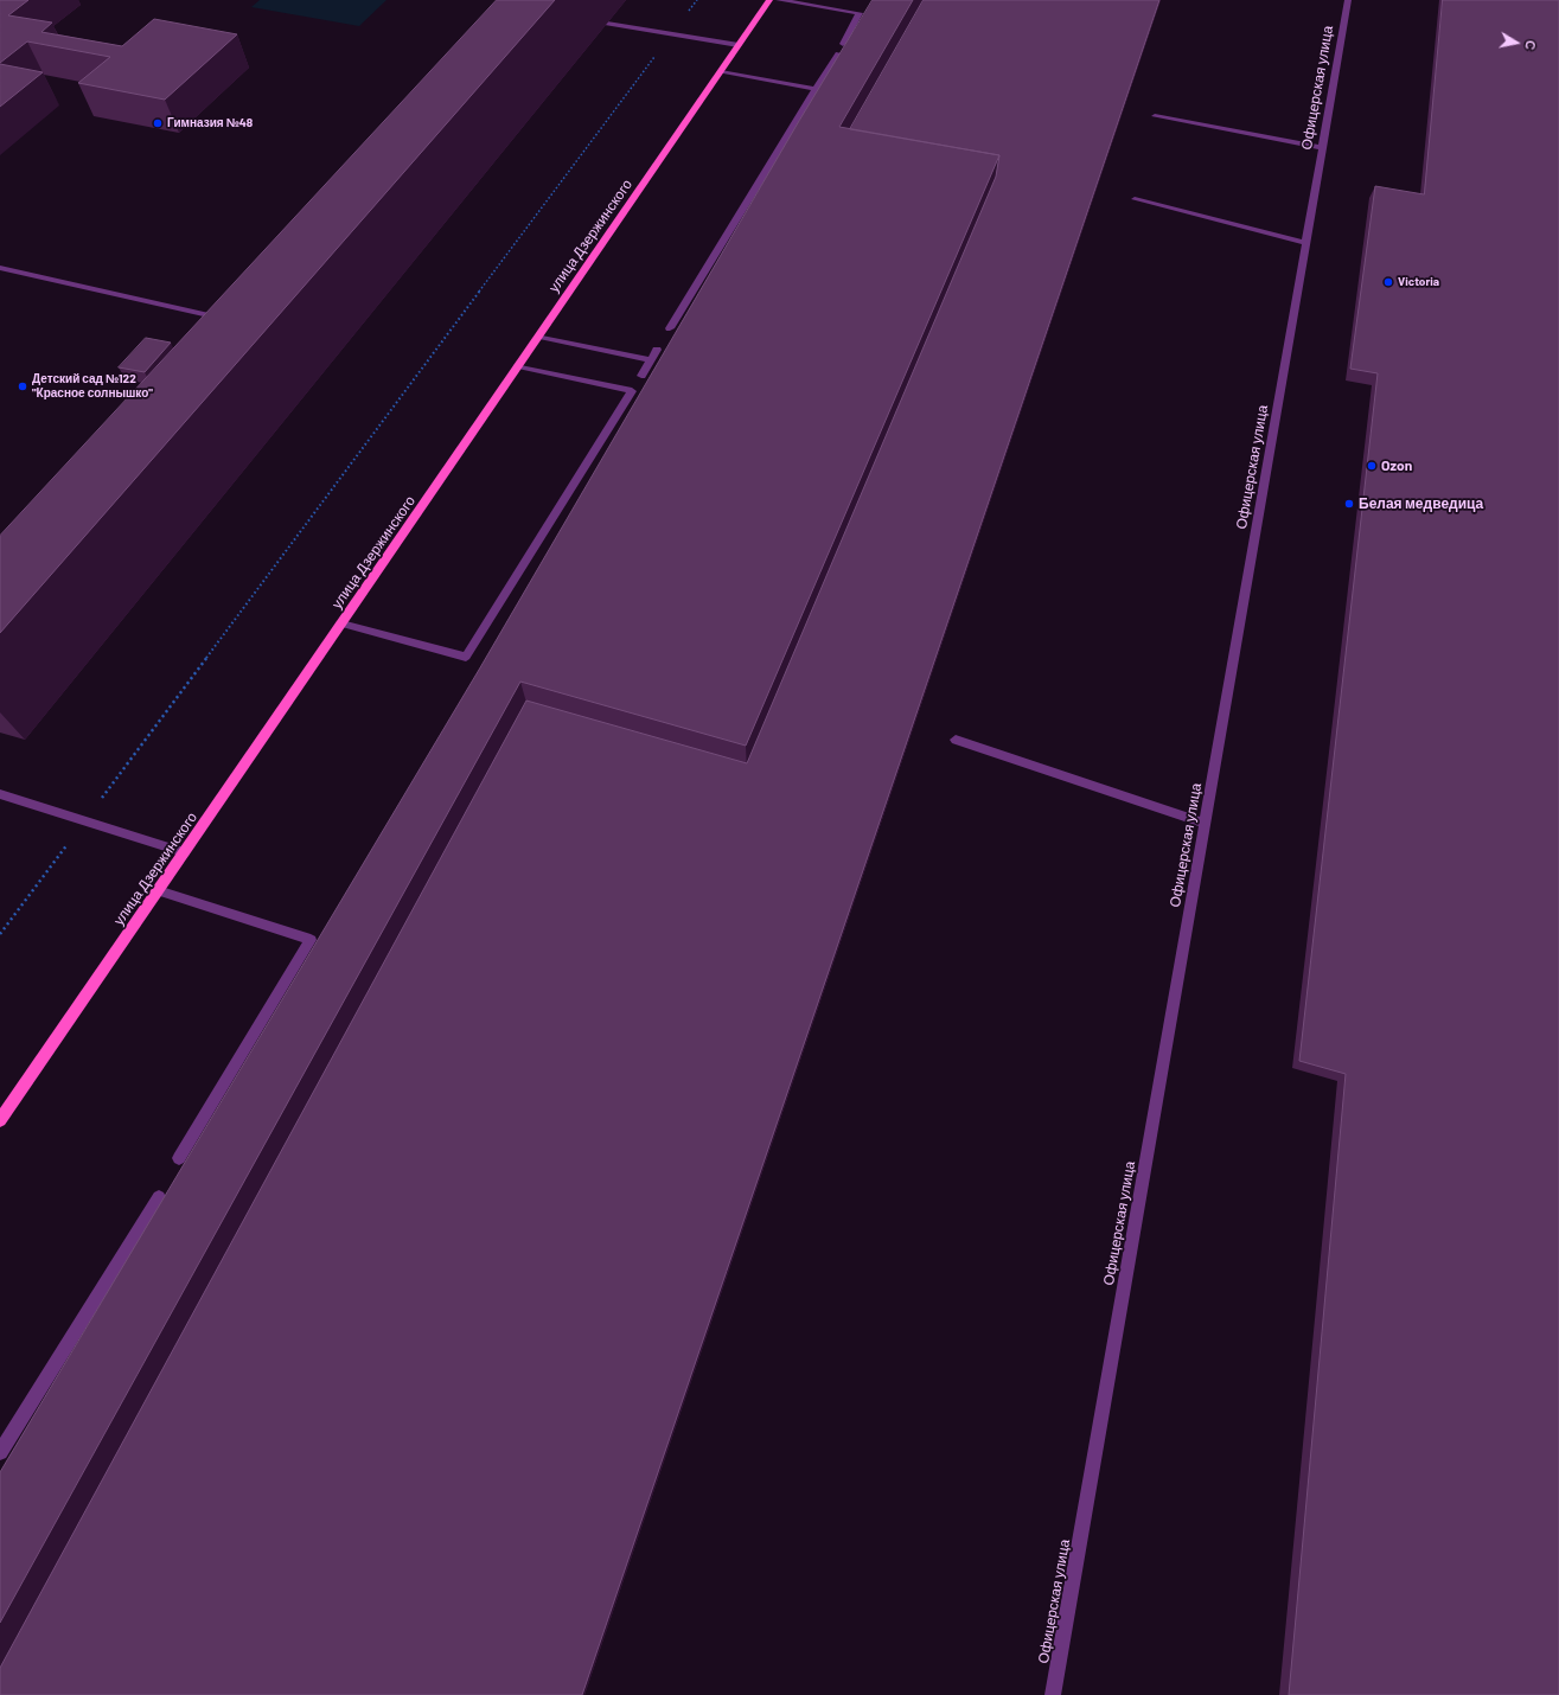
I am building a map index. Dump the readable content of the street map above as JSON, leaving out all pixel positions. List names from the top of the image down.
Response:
{
  "streets": {
    "main road": ["улица Дзержинского"],
    "street": ["Офицерская улица"]
  },
  "places": [
    "Гимназия №48",
    "Victoria",
    "Детский сад №122 \"Красное солнышко\"",
    "Ozon",
    "Белая медведица"
  ],
  "north": "right"
}
